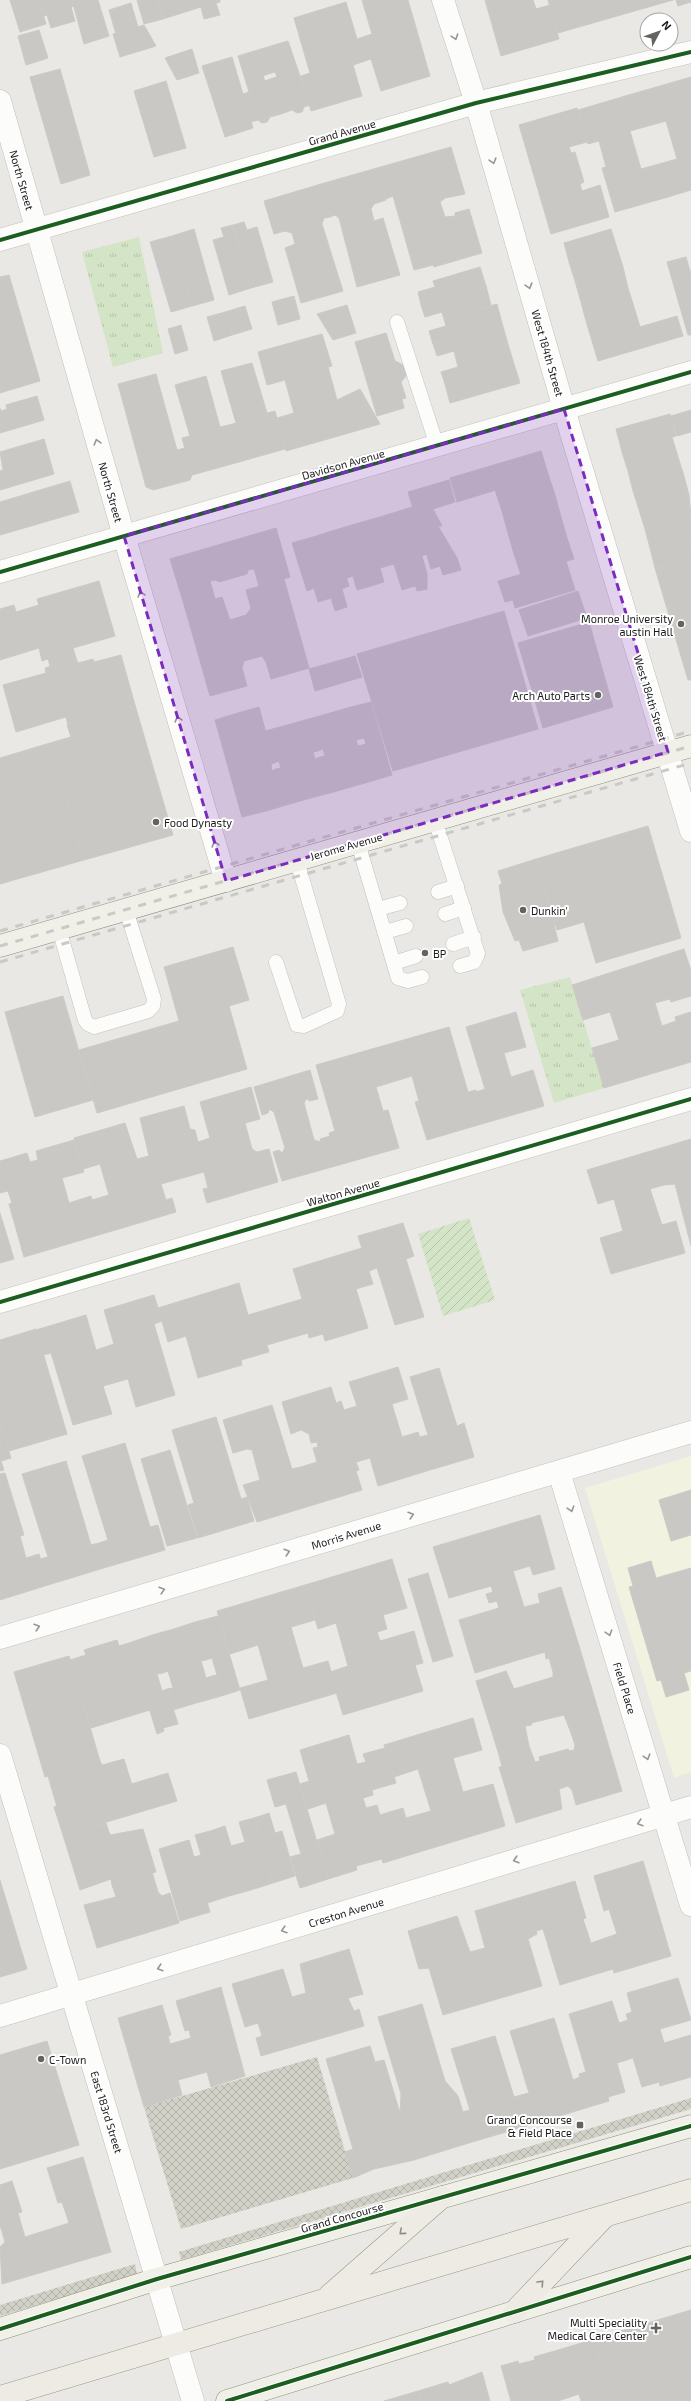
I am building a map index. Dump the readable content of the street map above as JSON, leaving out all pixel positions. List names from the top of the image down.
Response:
{
  "streets": {
    "street": [
      "Grand Avenue",
      "North Street",
      "West 184th Street",
      "Davidson Avenue",
      "Jerome Avenue",
      "Walton Avenue",
      "Morris Avenue",
      "Field Place",
      "Creston Avenue",
      "East 183rd Street",
      "Grand Concourse"
    ]
  },
  "crossings": [
    ["Grand Avenue", "North Street"],
    ["Grand Avenue", "West 184th Street"],
    ["North Street", "Davidson Avenue"],
    ["North Street", "Jerome Avenue"],
    ["West 184th Street", "Davidson Avenue"],
    ["West 184th Street", "Jerome Avenue"],
    ["Morris Avenue", "Field Place"],
    ["Field Place", "Creston Avenue"],
    ["Creston Avenue", "East 183rd Street"],
    ["East 183rd Street", "Grand Concourse"]
  ],
  "one_way": [
    "North Street",
    "West 184th Street",
    "Morris Avenue",
    "Field Place",
    "Creston Avenue"
  ],
  "places": {
    "other": [
      "Monroe University austin Hall",
      "Arch Auto Parts",
      "Food Dynasty",
      "Dunkin'",
      "BP",
      "C-Town"
    ],
    "transit": ["Grand Concourse & Field Place"],
    "health": ["Multi Speciality Medical Care Center"]
  },
  "north": "top right"
}
